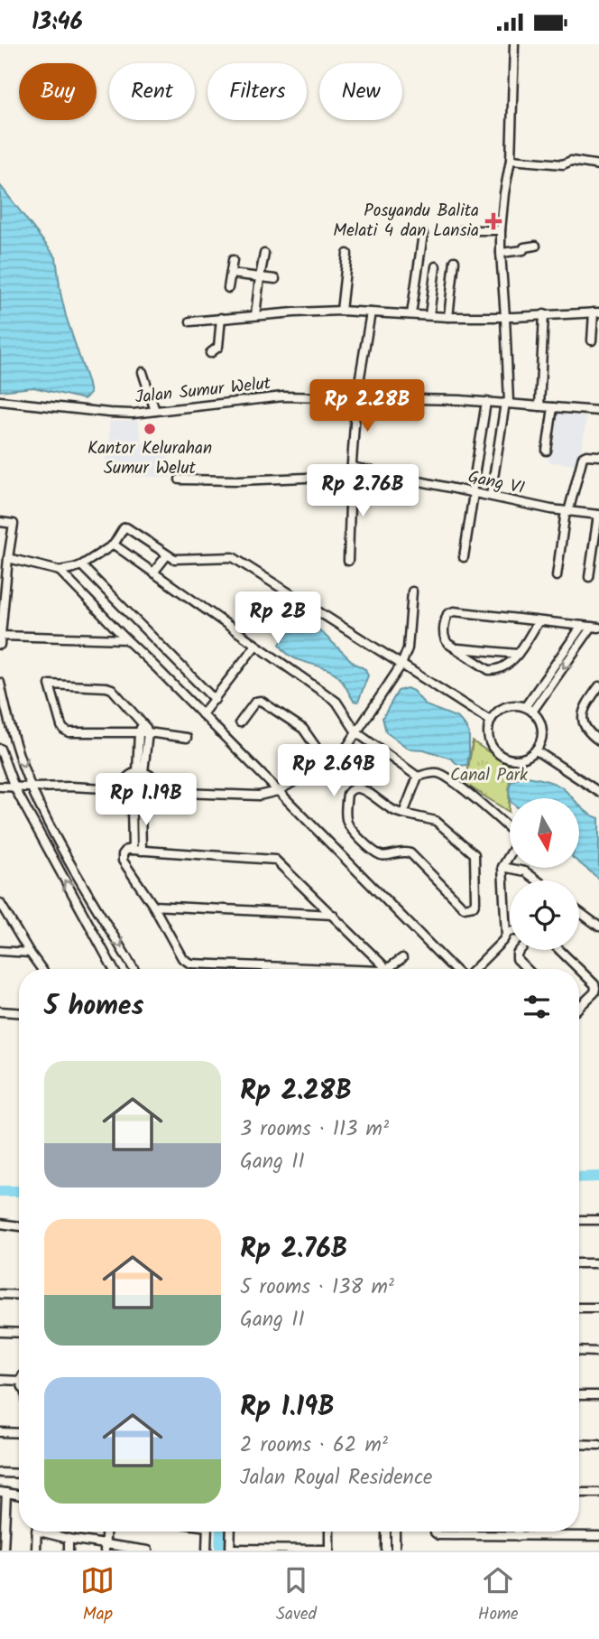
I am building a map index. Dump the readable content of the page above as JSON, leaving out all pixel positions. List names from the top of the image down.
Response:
{
  "streets": {
    "street": ["Jalan Sumur Welut", "Gang VI"]
  },
  "parks": ["Canal Park"],
  "places": {
    "health": ["Posyandu Balita Melati 4 dan Lansia"],
    "other": ["Kantor Kelurahan Sumur Welut"]
  },
  "north": "bottom",
  "page": {
    "status": "13:46",
    "chip": [
      "Buy",
      "Rent",
      "Filters",
      "New"
    ],
    "price": [
      "Rp 2.28B",
      "Rp 2.76B",
      "Rp 2B",
      "Rp 2.69B",
      "Rp 1.19B"
    ],
    "heading": "5 homes",
    "list": [
      {
        "name": "Rp 2.28B",
        "note": "3 rooms · 113 m² · Gang II"
      },
      {
        "name": "Rp 2.76B",
        "note": "5 rooms · 138 m² · Gang II"
      },
      {
        "name": "Rp 1.19B",
        "note": "2 rooms · 62 m² · Jalan Royal Residence"
      }
    ],
    "tabs": ["Map", "Saved", "Home"]
  }
}
